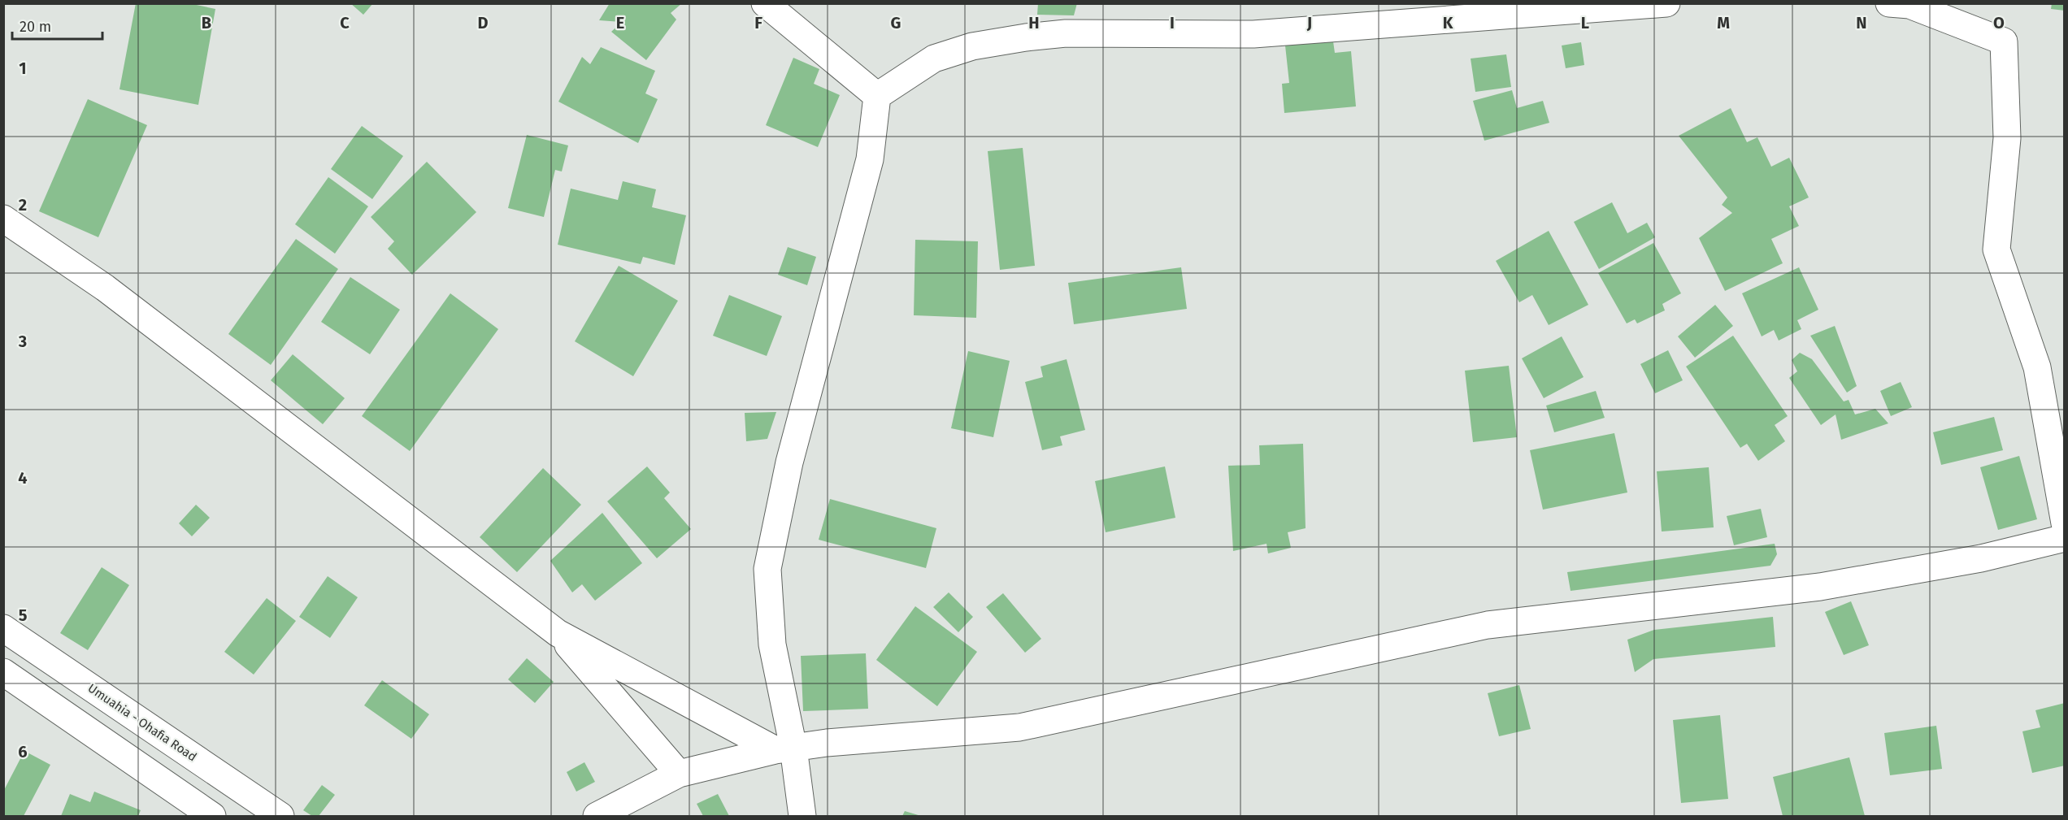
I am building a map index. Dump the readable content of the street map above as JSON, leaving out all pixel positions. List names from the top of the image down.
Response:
{
  "streets": {
    "street": ["Umuahia - Ohafia Road"]
  },
  "scale_bar": "20 m",
  "grid": {
    "columns": [
      "B",
      "C",
      "D",
      "E",
      "F",
      "G",
      "H",
      "I",
      "J",
      "K",
      "L",
      "M",
      "N",
      "O"
    ],
    "rows": [
      "1",
      "2",
      "3",
      "4",
      "5",
      "6"
    ]
  }
}
